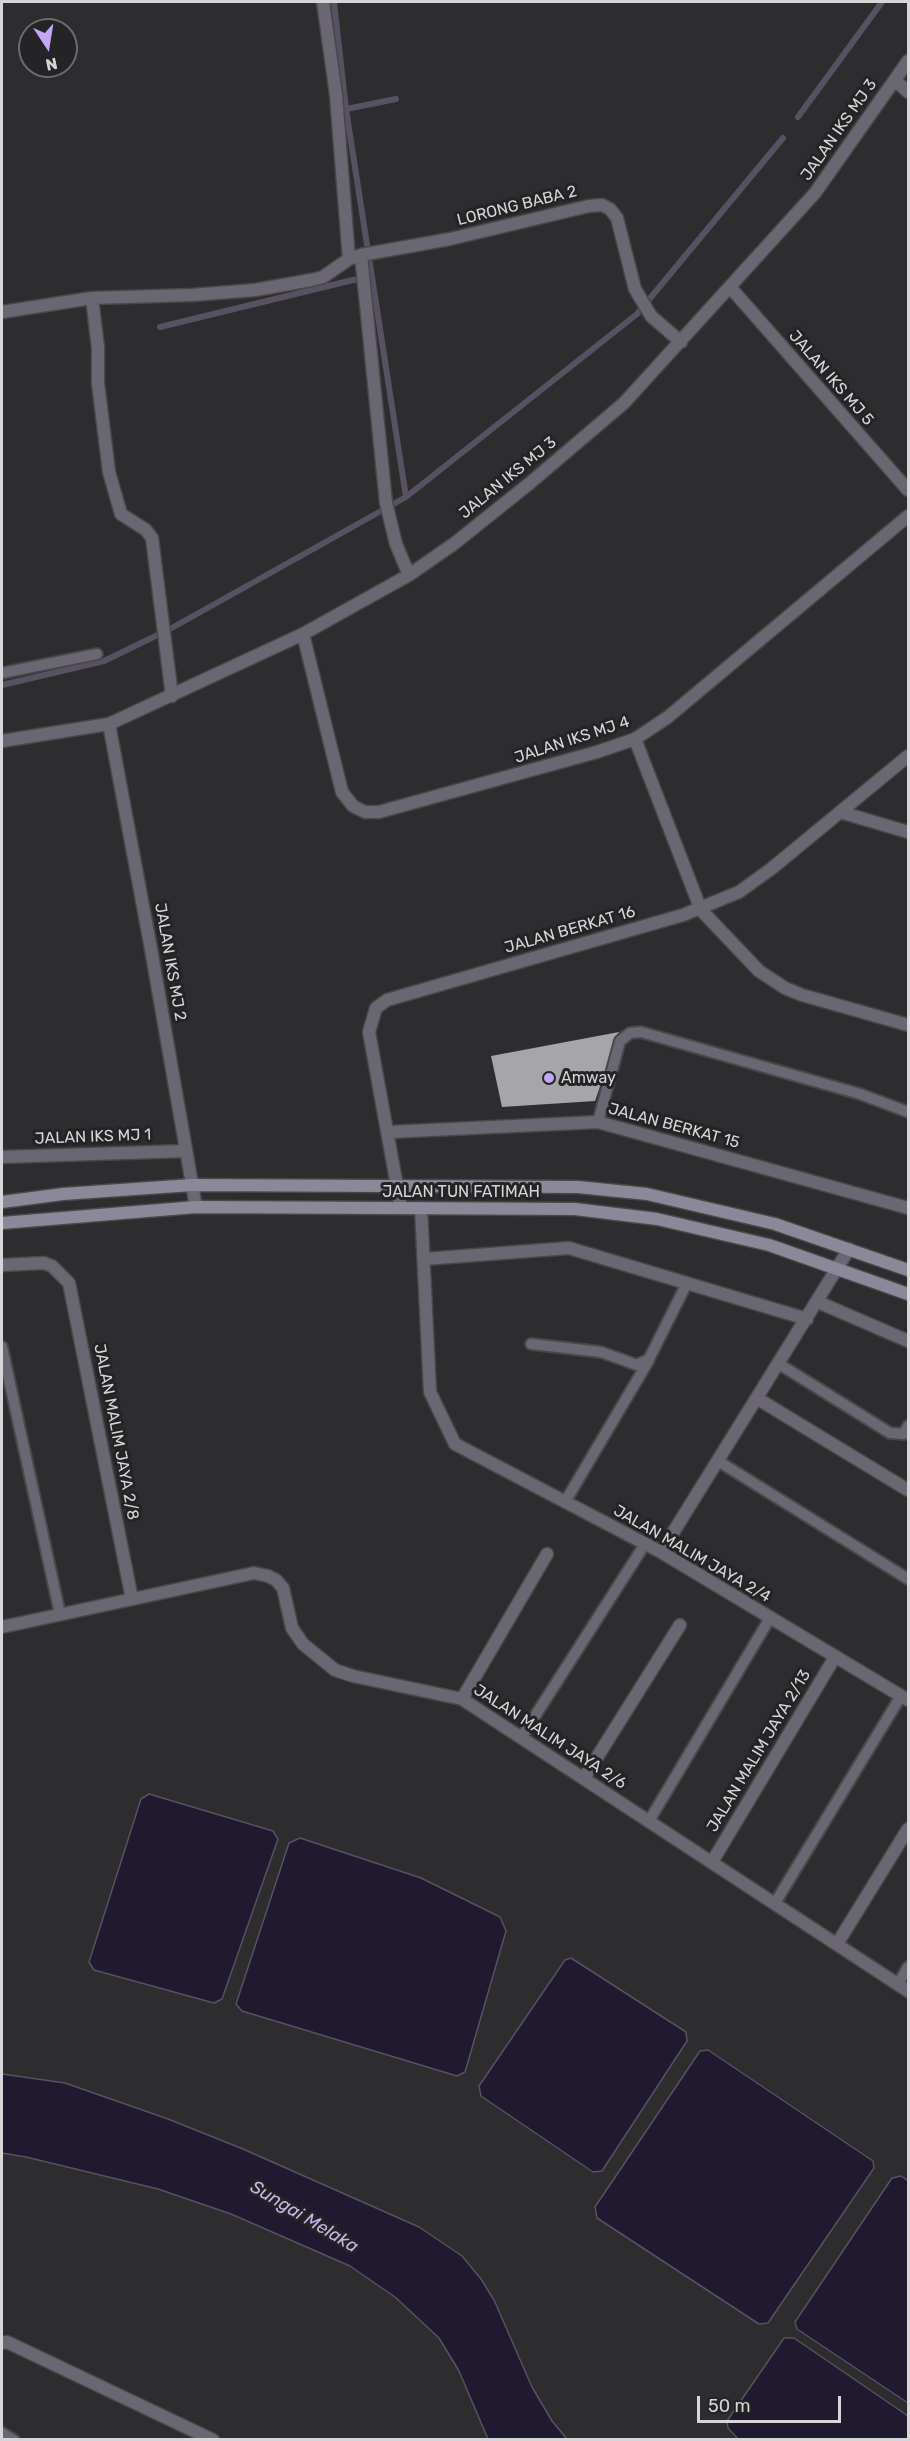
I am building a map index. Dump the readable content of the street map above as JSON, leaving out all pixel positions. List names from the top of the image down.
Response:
{
  "streets": {
    "main road": ["JALAN TUN FATIMAH"],
    "street": [
      "JALAN IKS MJ 3",
      "LORONG BABA 2",
      "JALAN IKS MJ 5",
      "JALAN IKS MJ 4",
      "JALAN BERKAT 16",
      "JALAN IKS MJ 2",
      "JALAN BERKAT 15",
      "JALAN IKS MJ 1",
      "JALAN MALIM JAYA 2/8",
      "JALAN MALIM JAYA 2/4",
      "JALAN MALIM JAYA 2/6",
      "JALAN MALIM JAYA 2/13"
    ]
  },
  "crossings": [
    ["JALAN IKS MJ 3", "LORONG BABA 2"],
    ["JALAN IKS MJ 3", "JALAN IKS MJ 5"],
    ["JALAN IKS MJ 3", "JALAN IKS MJ 4"],
    ["JALAN IKS MJ 3", "JALAN IKS MJ 2"],
    ["JALAN BERKAT 16", "JALAN BERKAT 15"],
    ["JALAN BERKAT 16", "JALAN TUN FATIMAH"],
    ["JALAN IKS MJ 2", "JALAN IKS MJ 1"],
    ["JALAN IKS MJ 2", "JALAN TUN FATIMAH"],
    ["JALAN MALIM JAYA 2/8", "JALAN MALIM JAYA 2/6"],
    ["JALAN MALIM JAYA 2/4", "JALAN MALIM JAYA 2/13"],
    ["JALAN MALIM JAYA 2/6", "JALAN MALIM JAYA 2/13"]
  ],
  "water": ["Sungai Melaka"],
  "places": ["Amway"],
  "scale_bar": "50 m",
  "north": "bottom"
}
